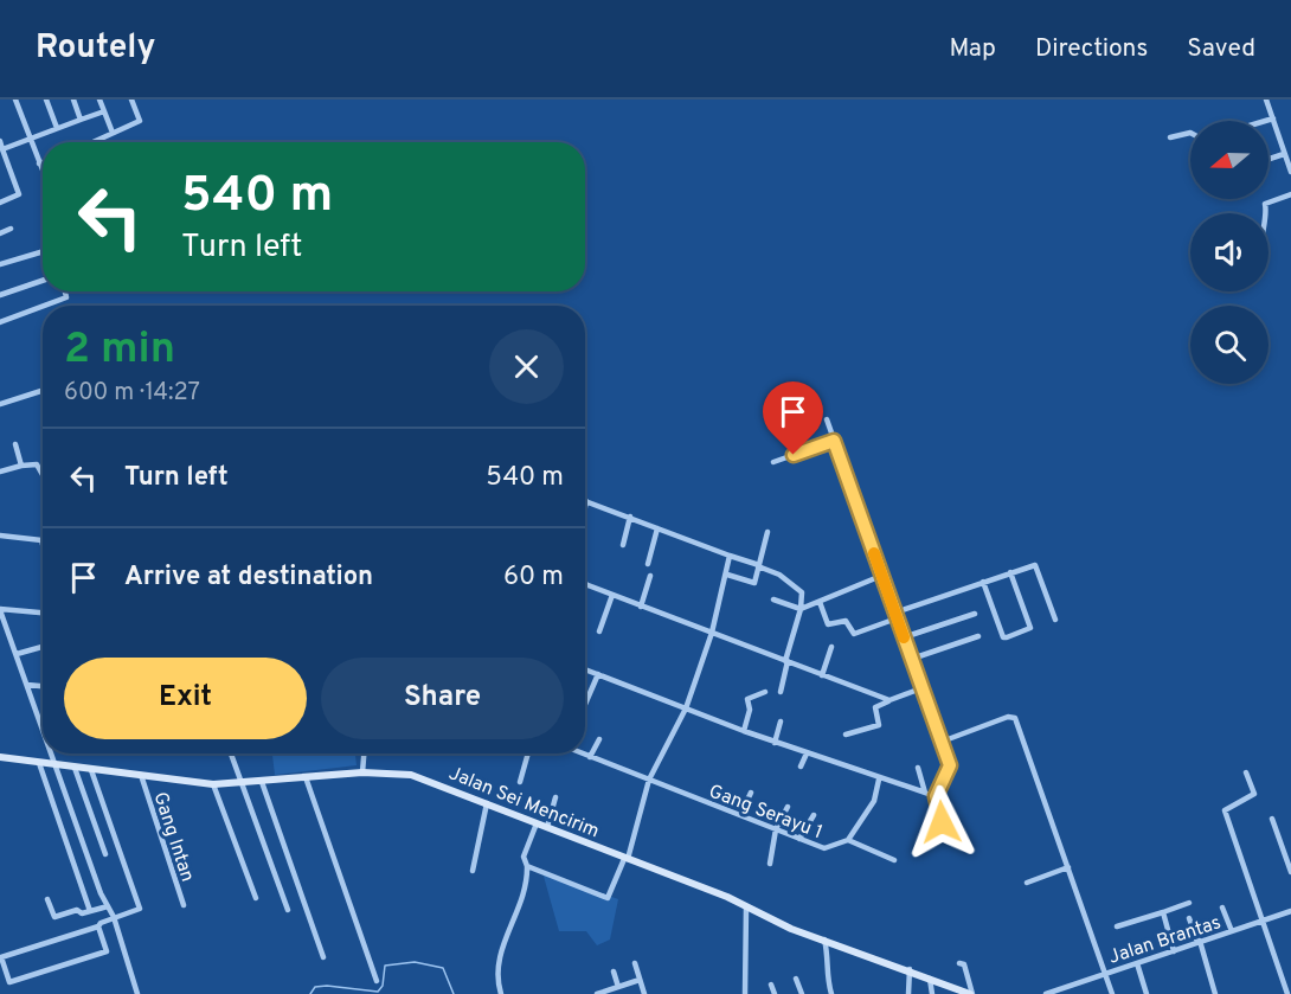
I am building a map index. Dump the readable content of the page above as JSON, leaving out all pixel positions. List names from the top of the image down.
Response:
{
  "streets": {
    "street": [
      "Jalan Sei Mencirim",
      "Gang Serayu 1",
      "Gang Intan",
      "Jalan Brantas"
    ]
  },
  "crossings": [
    ["Jalan Sei Mencirim", "Gang Intan"]
  ],
  "north": "left",
  "page": {
    "header": "Routely",
    "nav": ["Map", "Directions", "Saved"],
    "turn": ["540 m", "Turn left"],
    "heading": ["2 min", "600 m · 14:27"],
    "list": [
      {
        "name": "Turn left",
        "value": "540 m"
      },
      {
        "name": "Arrive at destination",
        "value": "60 m"
      }
    ],
    "buttons": ["Exit", "Share"]
  }
}
